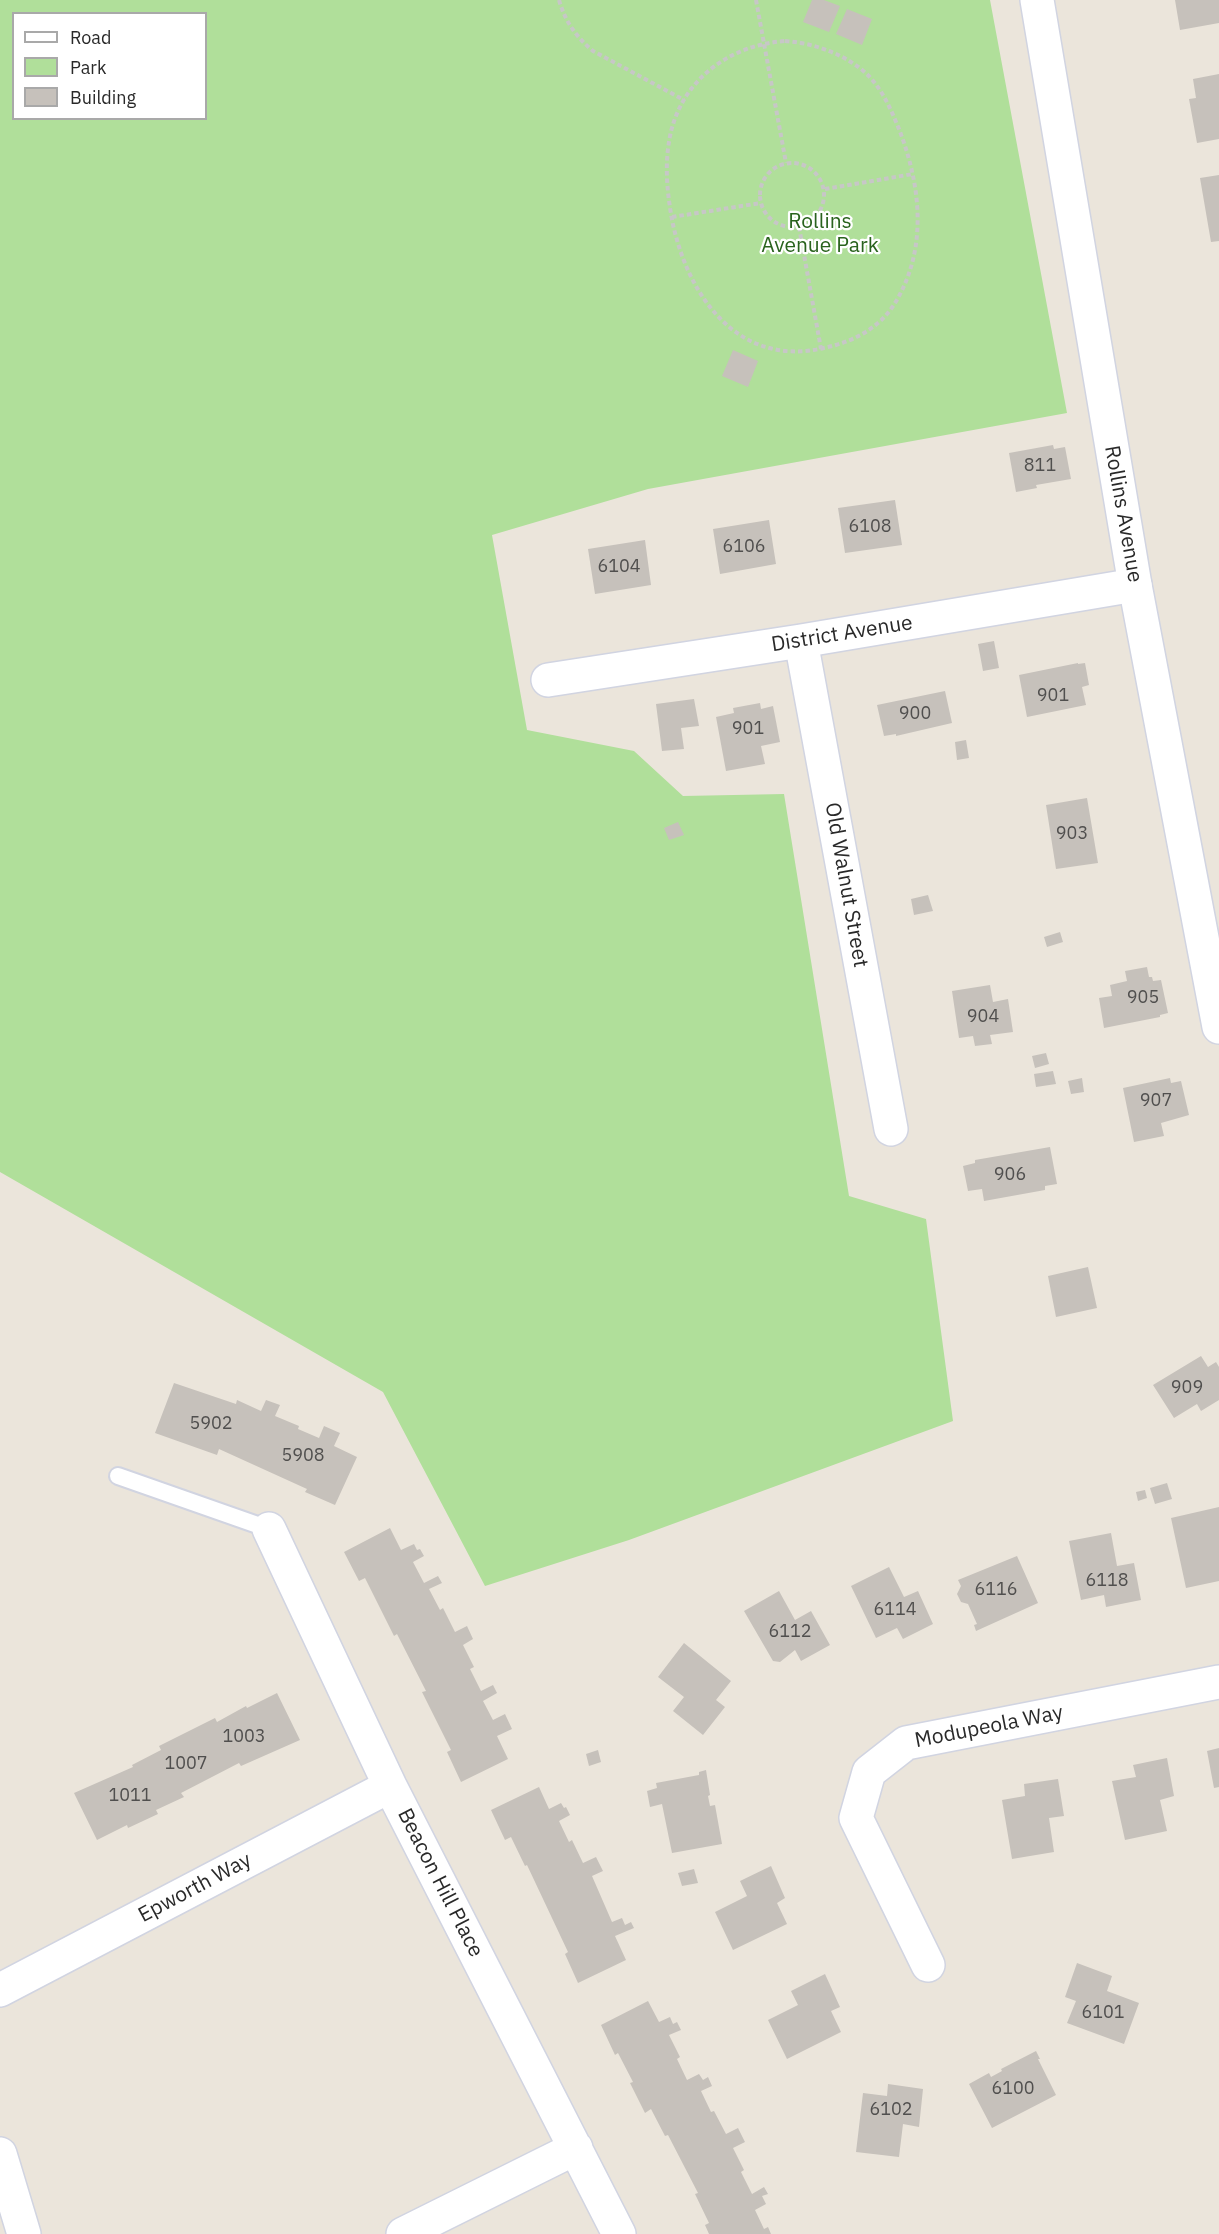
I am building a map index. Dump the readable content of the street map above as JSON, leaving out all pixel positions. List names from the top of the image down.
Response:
{
  "streets": {
    "street": [
      "Rollins Avenue",
      "District Avenue",
      "Old Walnut Street",
      "Modupeola Way",
      "Beacon Hill Place",
      "Epworth Way"
    ]
  },
  "crossings": [
    ["Rollins Avenue", "District Avenue"],
    ["District Avenue", "Old Walnut Street"],
    ["Beacon Hill Place", "Epworth Way"]
  ],
  "parks": ["Rollins Avenue Park"],
  "house_numbers": [
    "811",
    "6108",
    "6106",
    "6104",
    "901",
    "900",
    "901",
    "903",
    "905",
    "904",
    "907",
    "906",
    "909",
    "5902",
    "5908",
    "6118",
    "6116",
    "6114",
    "6112",
    "1003",
    "1007",
    "1011",
    "6101",
    "6100",
    "6102"
  ],
  "legend": ["Road", "Park", "Building"]
}
